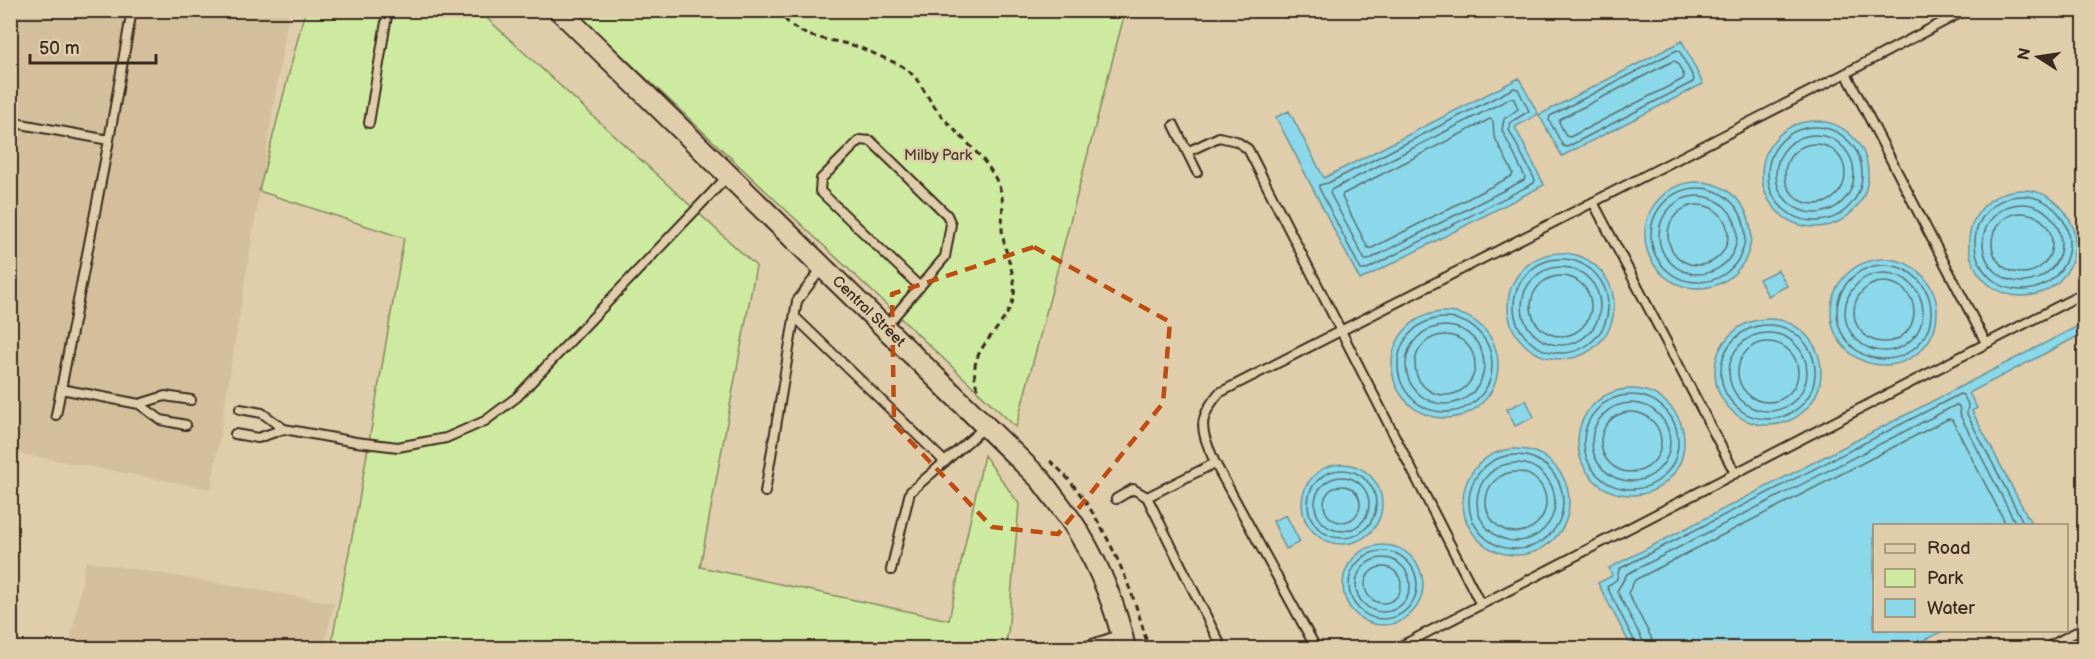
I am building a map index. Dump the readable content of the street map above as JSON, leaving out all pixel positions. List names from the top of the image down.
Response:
{
  "streets": {
    "street": ["Central Street"]
  },
  "parks": ["Milby Park"],
  "legend": ["Road", "Park", "Water"],
  "scale_bar": "50 m",
  "north": "left"
}
